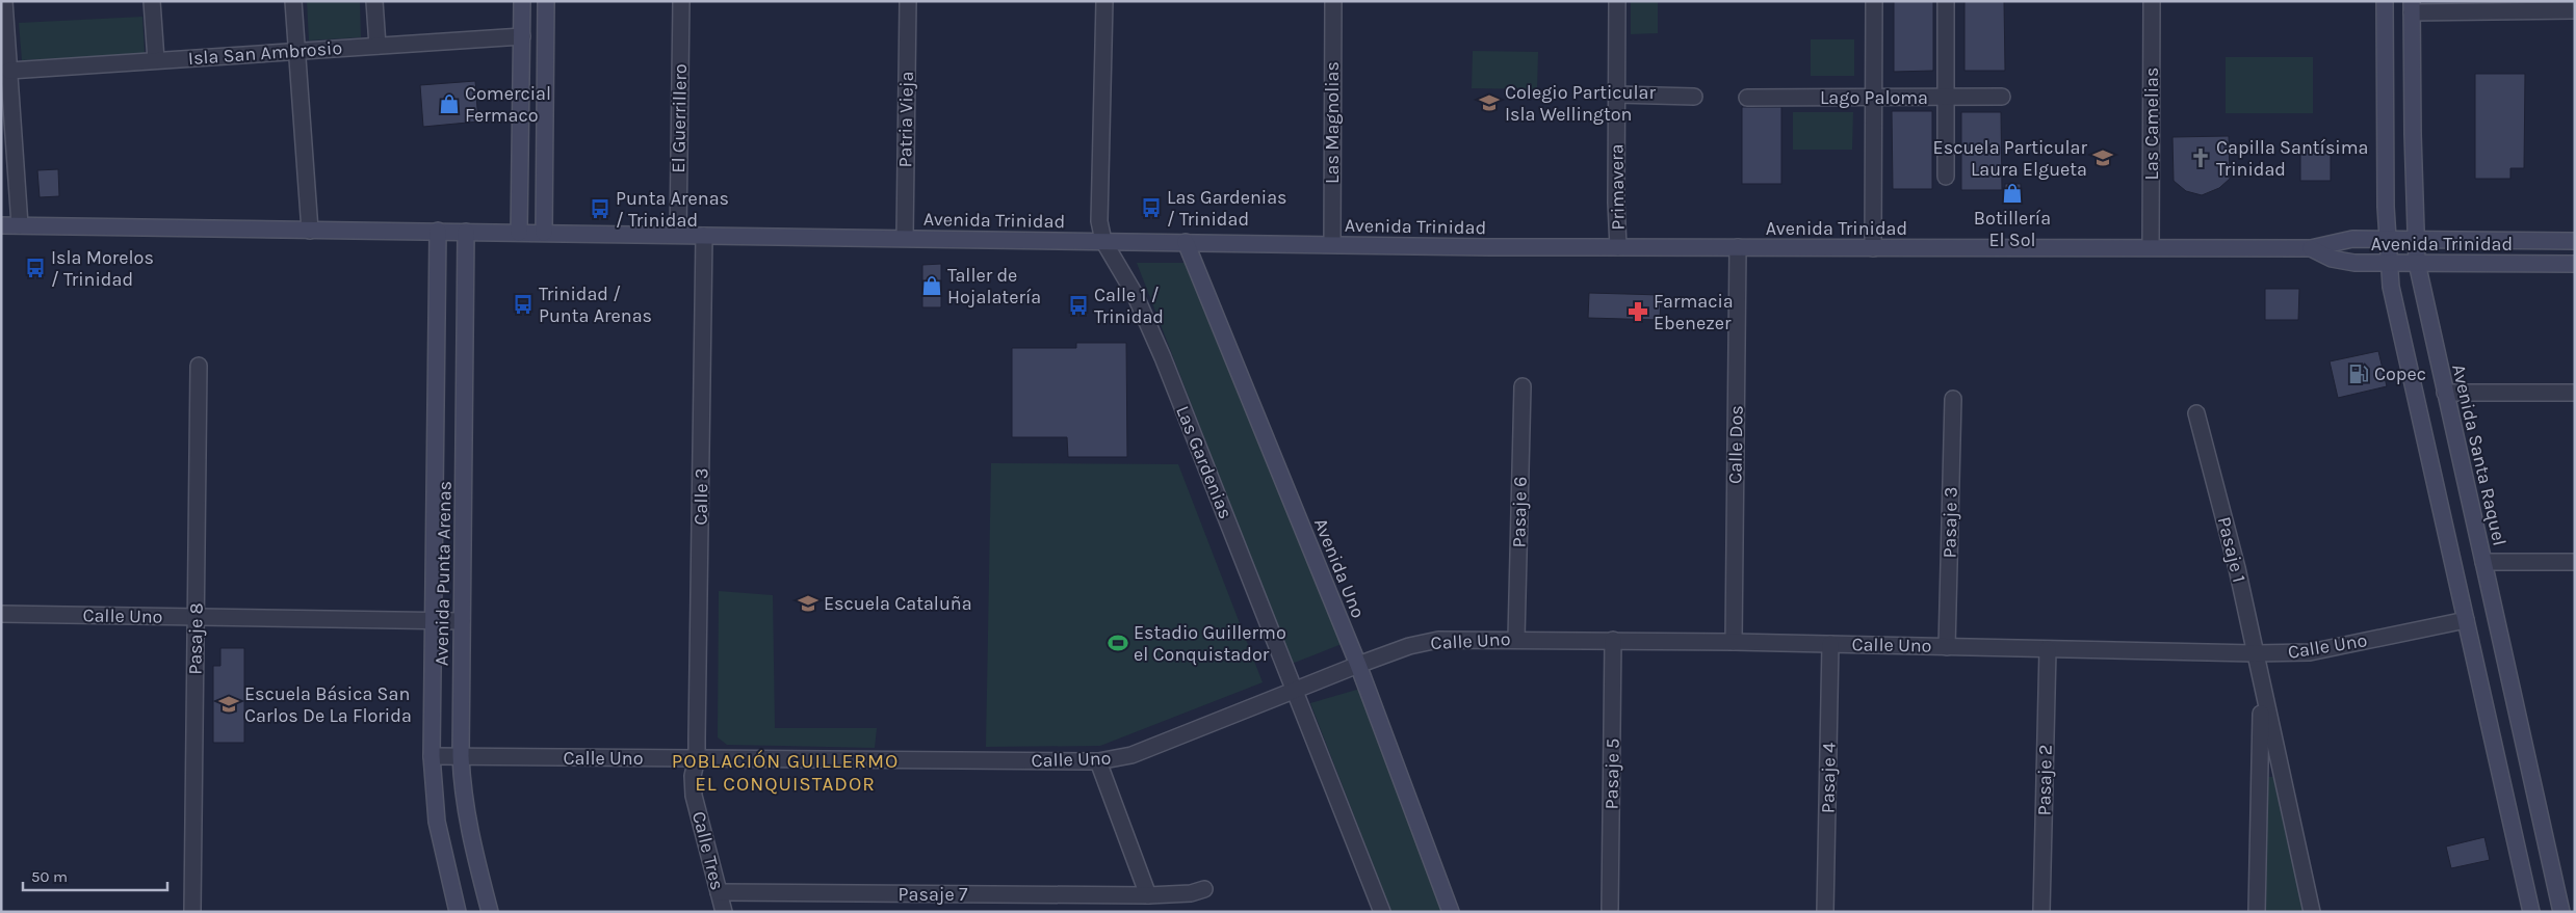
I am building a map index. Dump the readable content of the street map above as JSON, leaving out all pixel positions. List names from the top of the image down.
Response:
{
  "streets": {
    "main road": [
      "Avenida Trinidad",
      "Avenida Santa Raquel",
      "Avenida Uno",
      "Avenida Punta Arenas"
    ],
    "street": [
      "Isla San Ambrosio",
      "Lago Paloma",
      "El Guerrillero",
      "Patria Vieja",
      "Las Magnolias",
      "Las Camelias",
      "Primavera",
      "Calle Dos",
      "Las Gardenias",
      "Calle 3",
      "Pasaje 6",
      "Pasaje 3",
      "Pasaje 1",
      "Calle Uno",
      "Pasaje 8",
      "Pasaje 5",
      "Pasaje 4",
      "Pasaje 2",
      "Calle Tres",
      "Pasaje 7"
    ]
  },
  "crossings": [
    ["El Guerrillero", "Avenida Trinidad"],
    ["Patria Vieja", "Avenida Trinidad"],
    ["Las Magnolias", "Avenida Trinidad"],
    ["Las Camelias", "Avenida Trinidad"],
    ["Primavera", "Avenida Trinidad"],
    ["Avenida Trinidad", "Calle Dos"],
    ["Avenida Trinidad", "Avenida Santa Raquel"],
    ["Avenida Trinidad", "Las Gardenias"],
    ["Avenida Trinidad", "Calle 3"],
    ["Avenida Trinidad", "Avenida Uno"],
    ["Avenida Trinidad", "Avenida Punta Arenas"],
    ["Calle Dos", "Calle Uno"],
    ["Las Gardenias", "Calle Uno"],
    ["Calle 3", "Calle Uno"],
    ["Calle 3", "Calle Tres"],
    ["Pasaje 6", "Calle Uno"],
    ["Pasaje 3", "Calle Uno"],
    ["Pasaje 1", "Calle Uno"],
    ["Avenida Uno", "Calle Uno"],
    ["Avenida Punta Arenas", "Calle Uno"],
    ["Calle Uno", "Pasaje 8"],
    ["Calle Uno", "Pasaje 5"],
    ["Calle Uno", "Pasaje 4"],
    ["Calle Uno", "Pasaje 2"],
    ["Calle Uno", "Calle Tres"],
    ["Calle Tres", "Pasaje 7"]
  ],
  "districts": ["POBLACIÓN GUILLERMO EL CONQUISTADOR"],
  "places": {
    "school or university": [
      "Colegio Particular Isla Wellington",
      "Escuela Particular Laura Elgueta",
      "Escuela Cataluña",
      "Escuela Básica San Carlos De La Florida"
    ],
    "shop": ["Comercial Fermaco", "Botillería El Sol", "Taller de Hojalatería"],
    "church": ["Capilla Santísima Trinidad"],
    "bus stop": [
      "Las Gardenias / Trinidad",
      "Punta Arenas / Trinidad",
      "Isla Morelos / Trinidad",
      "Trinidad / Punta Arenas",
      "Calle 1 / Trinidad"
    ],
    "pharmacy": ["Farmacia Ebenezer"],
    "fuel station": ["Copec"],
    "sports": ["Estadio Guillermo el Conquistador"]
  },
  "scale_bar": "50 m"
}
